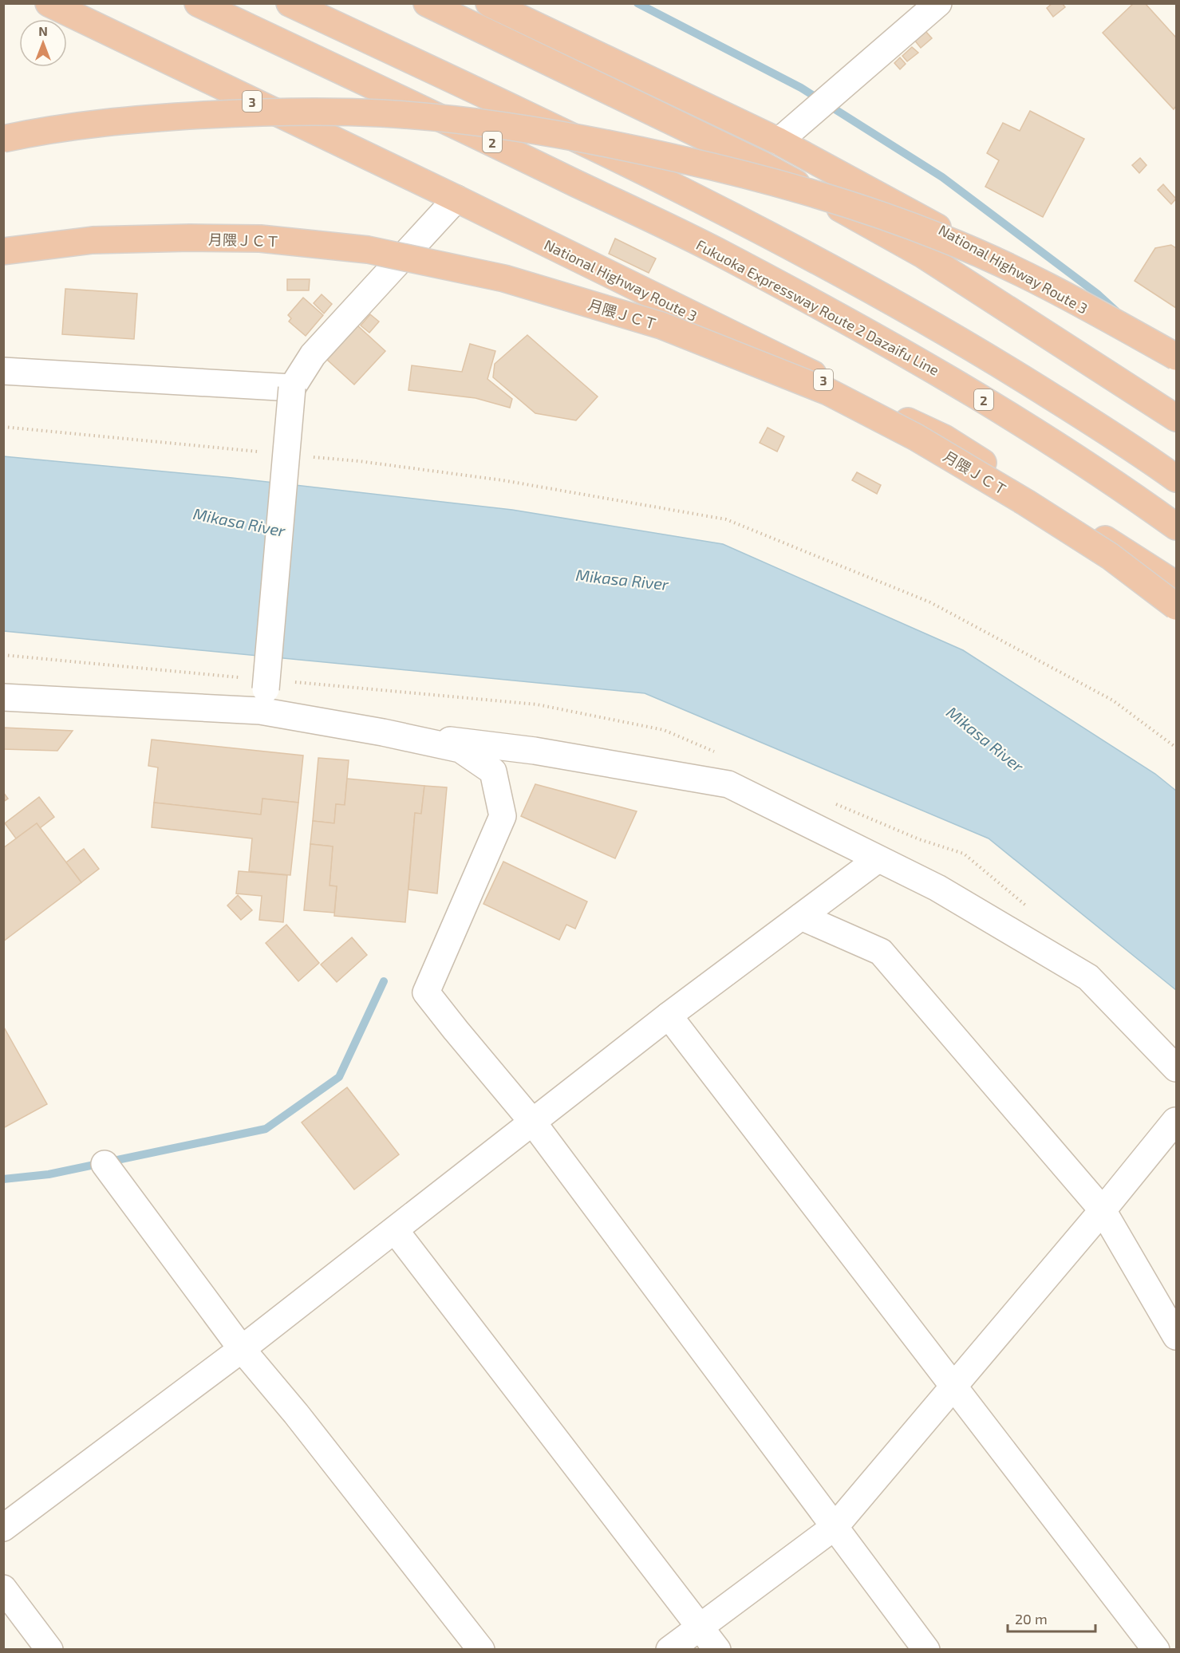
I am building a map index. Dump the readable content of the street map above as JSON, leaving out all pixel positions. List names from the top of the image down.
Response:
{
  "streets": {
    "highway": [
      "3",
      "2",
      "月隈ＪＣＴ",
      "National Highway Route 3",
      "Fukuoka Expressway Route 2 Dazaifu Line"
    ]
  },
  "water": ["Mikasa River"],
  "scale_bar": "20 m",
  "north": "top"
}
